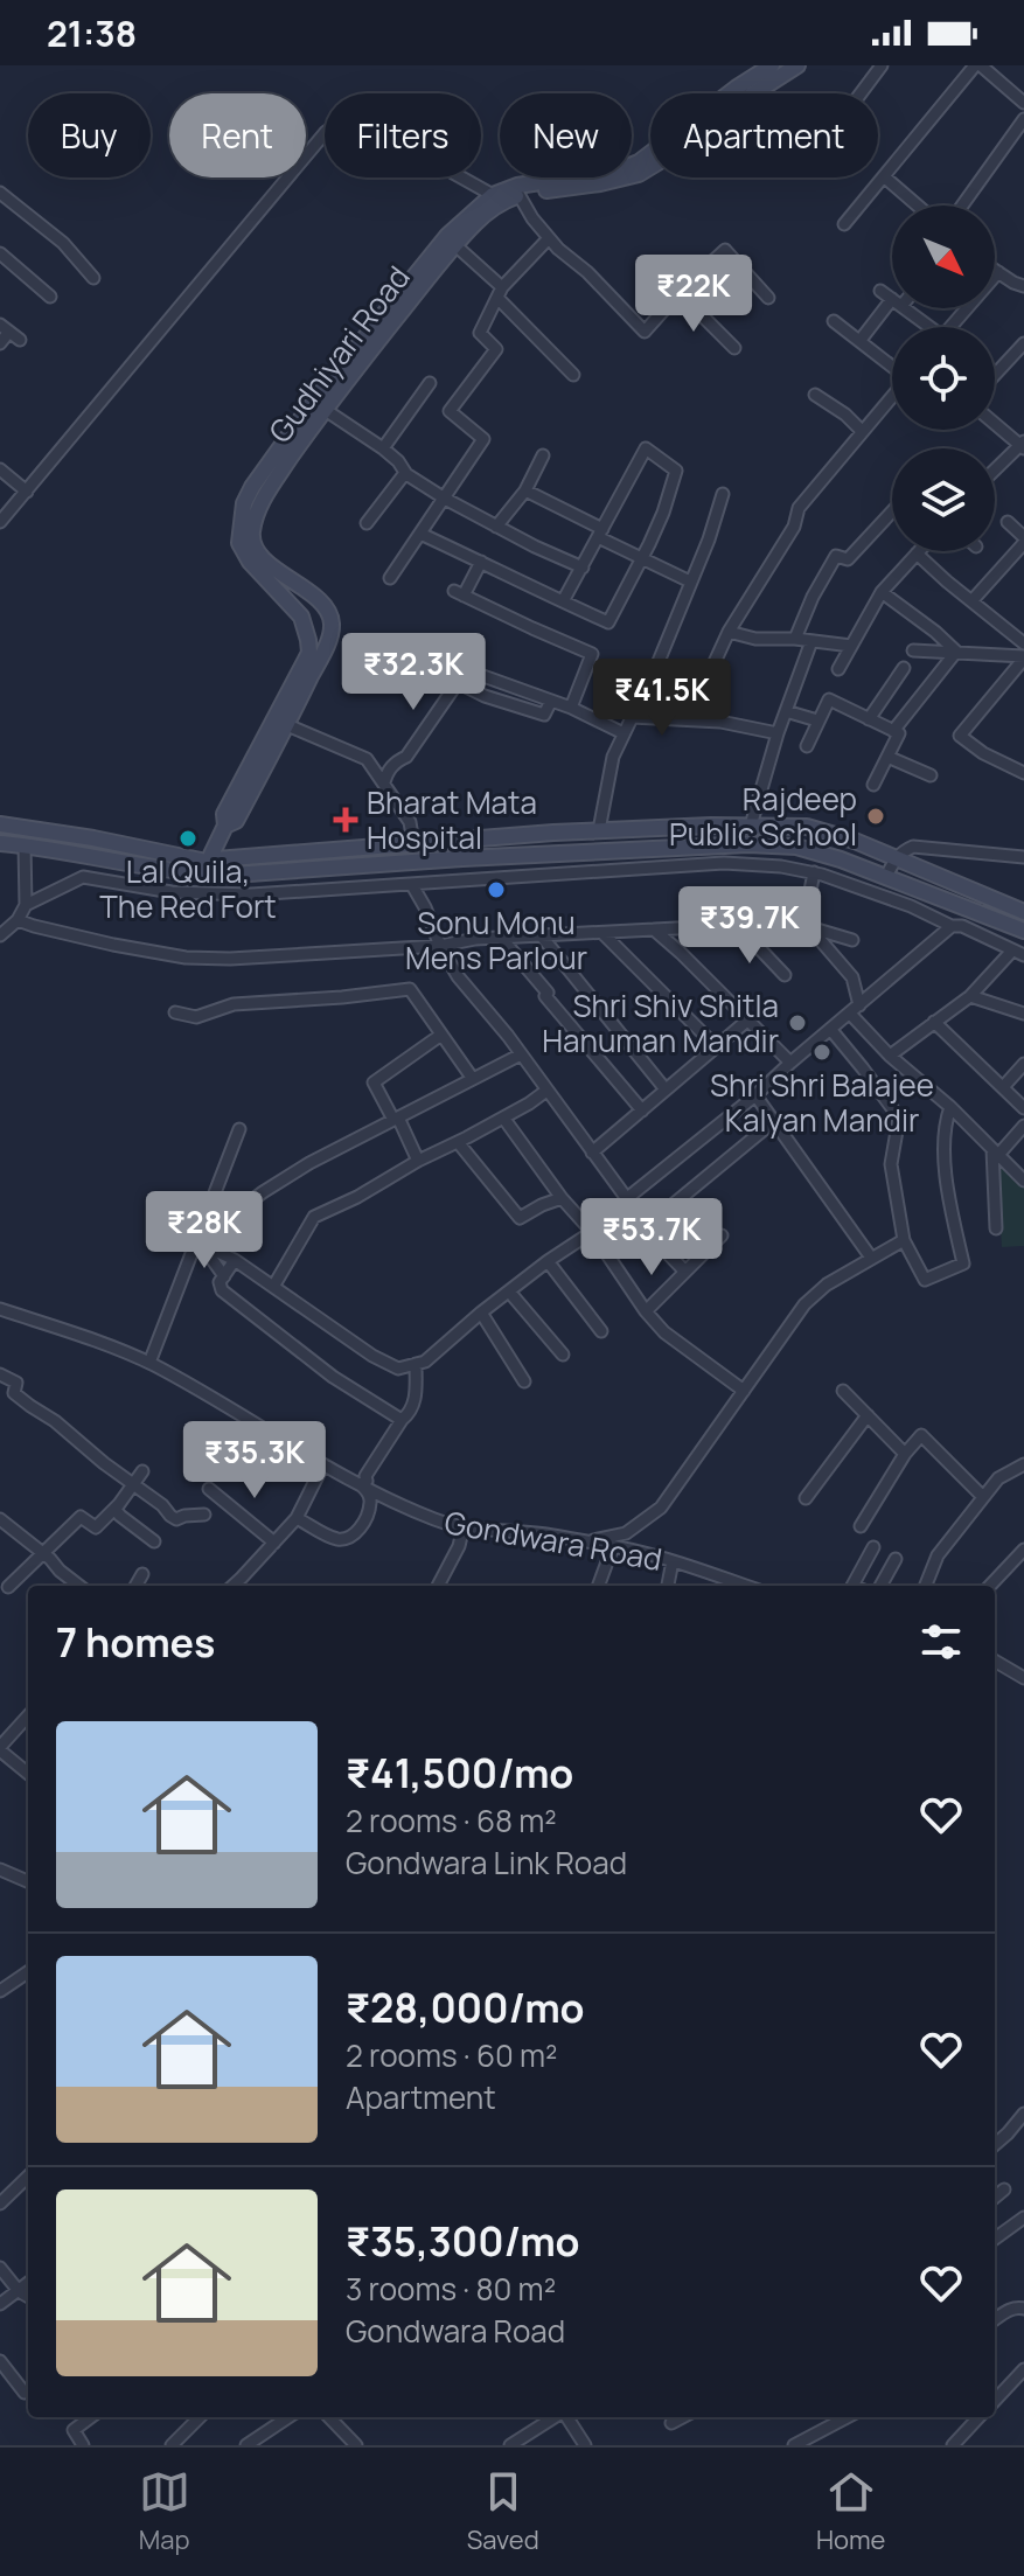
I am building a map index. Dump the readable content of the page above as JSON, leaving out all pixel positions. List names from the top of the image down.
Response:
{
  "streets": {
    "street": ["Gudhiyari Road", "Gondwara Road"]
  },
  "places": {
    "other": [
      "Rajdeep Public School",
      "Lal Quila, The Red Fort",
      "Sonu Monu Mens Parlour",
      "Shri Shiv Shitla Hanuman Mandir",
      "Shri Shri Balajee Kalyan Mandir"
    ],
    "health": ["Bharat Mata Hospital"]
  },
  "north": "bottom right",
  "page": {
    "status": "21:38",
    "chip": [
      "Buy",
      "Rent",
      "Filters",
      "New",
      "Apartment"
    ],
    "price": [
      "₹22K",
      "₹32.3K",
      "₹41.5K",
      "₹39.7K",
      "₹28K",
      "₹53.7K",
      "₹35.3K"
    ],
    "heading": "7 homes",
    "list": [
      {
        "name": "₹41,500/mo",
        "note": "2 rooms · 68 m² · Gondwara Link Road"
      },
      {
        "name": "₹28,000/mo",
        "note": "2 rooms · 60 m² · Apartment"
      },
      {
        "name": "₹35,300/mo",
        "note": "3 rooms · 80 m² · Gondwara Road"
      }
    ],
    "tabs": ["Map", "Saved", "Home"]
  }
}
